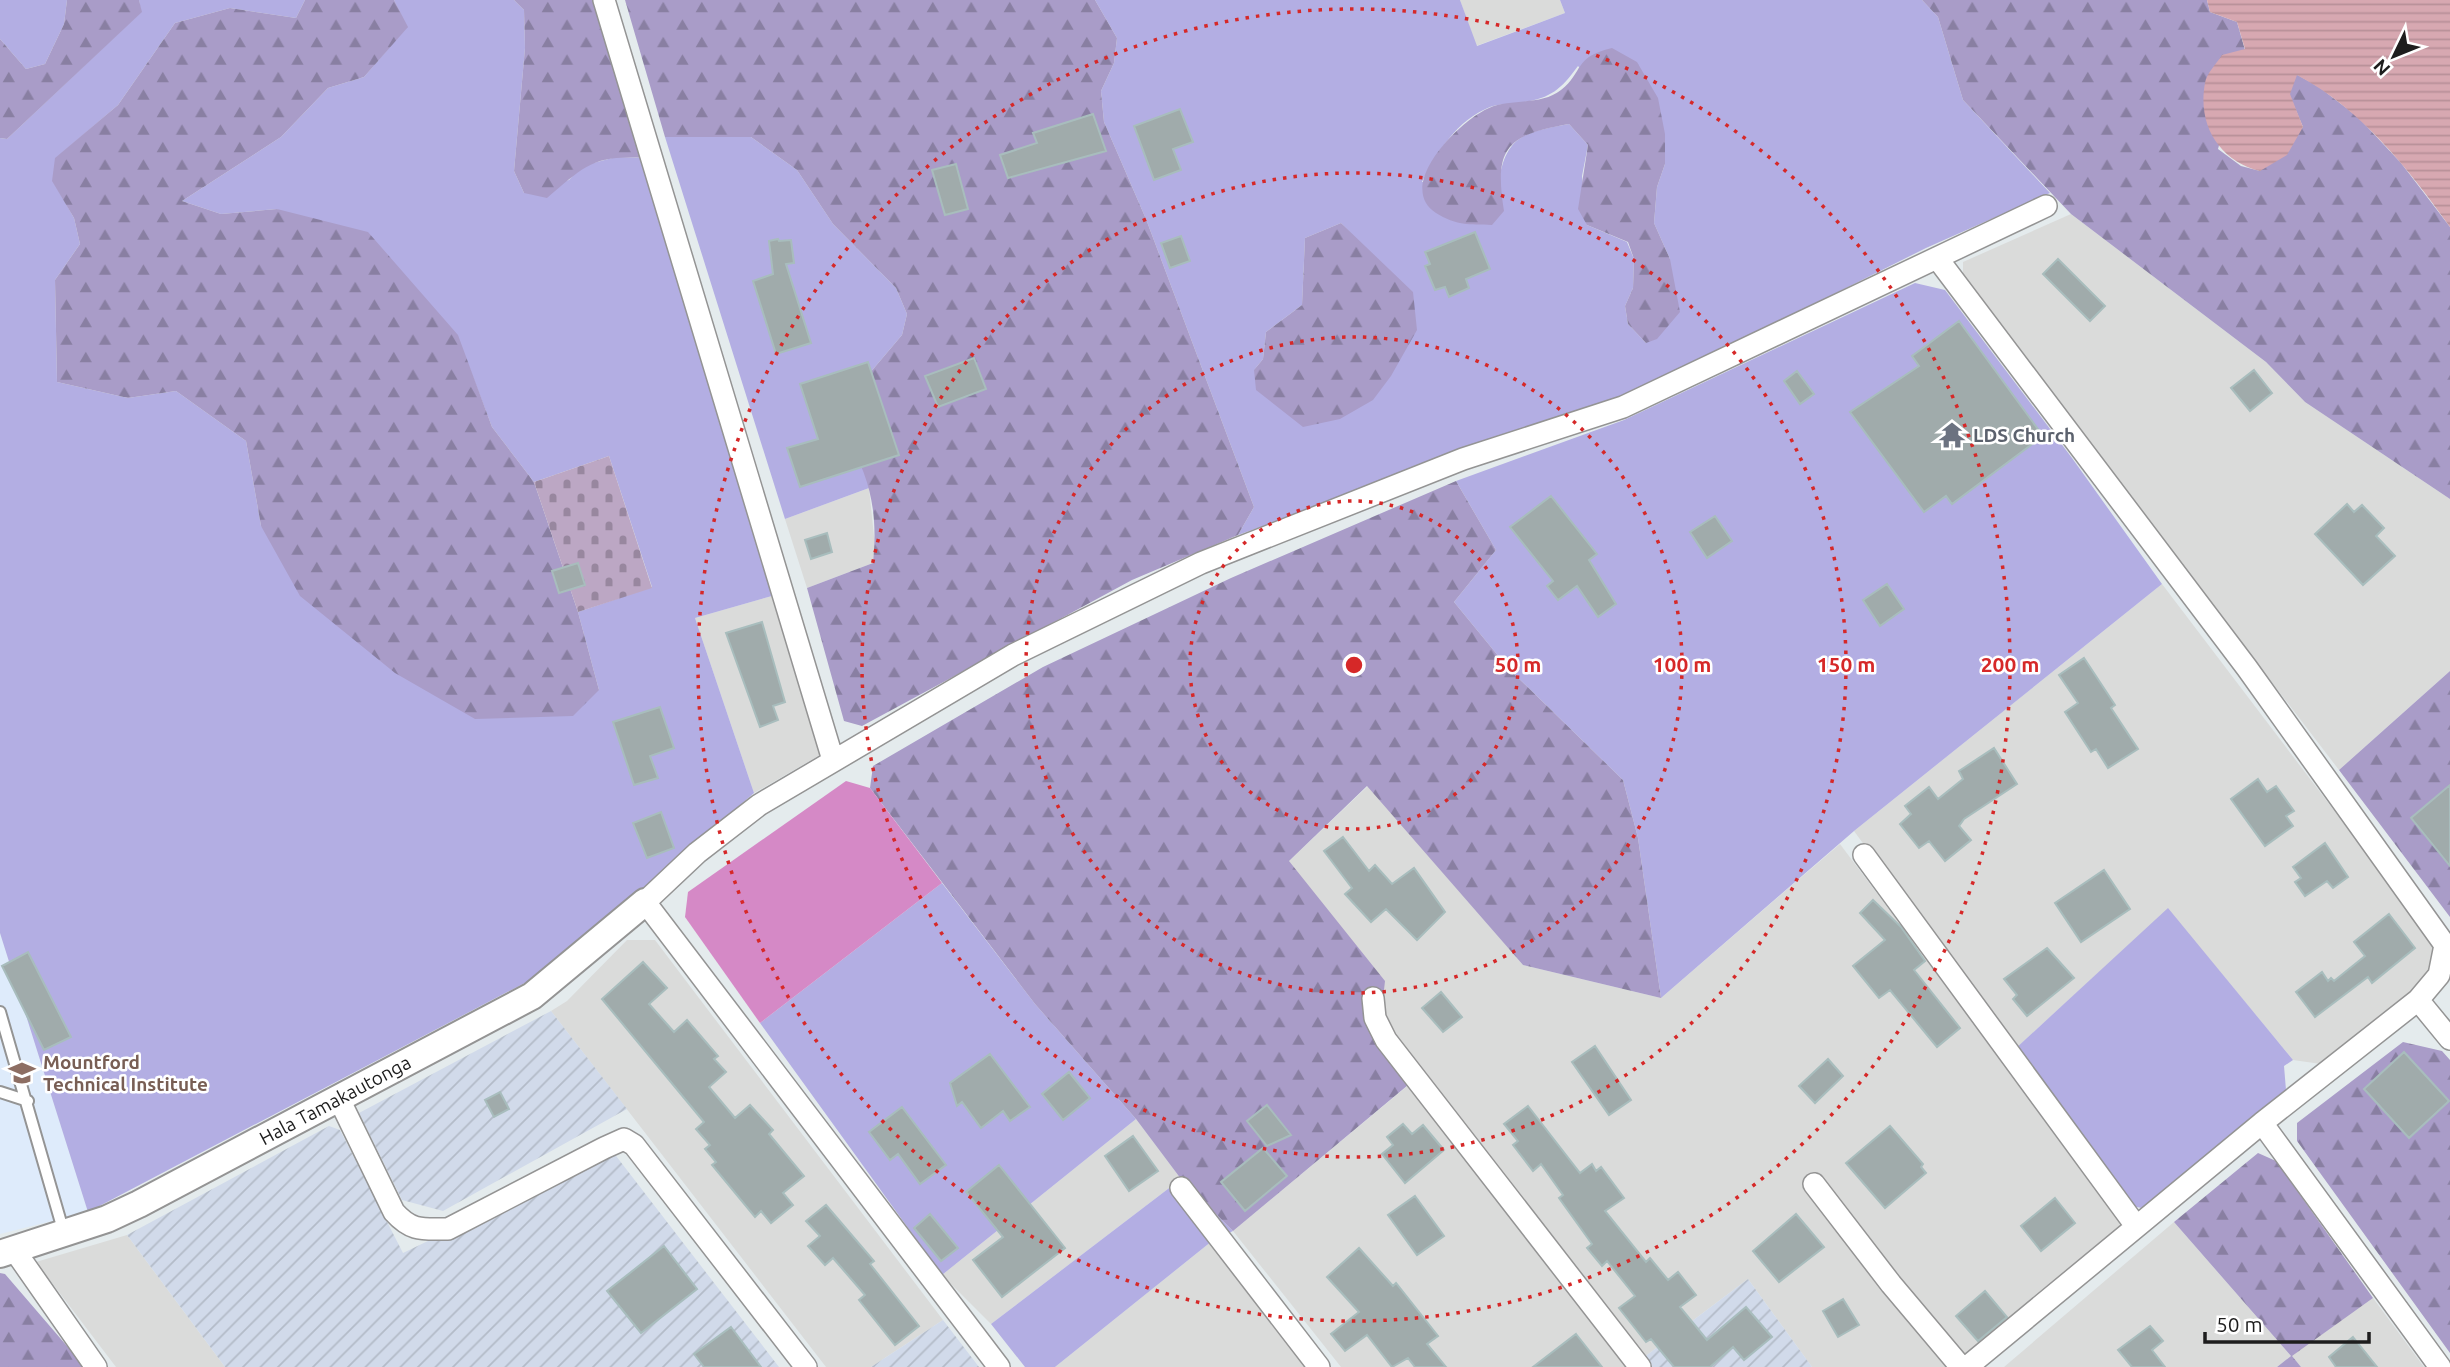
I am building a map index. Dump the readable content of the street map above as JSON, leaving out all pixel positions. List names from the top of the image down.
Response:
{
  "streets": {
    "street": ["Hala Tamakautonga"]
  },
  "places": {
    "temple": ["LDS Church"],
    "school or university": ["Mountford Technical Institute"]
  },
  "scale_bar": "50 m",
  "north": "bottom left",
  "rings": [
    "50 m",
    "100 m",
    "150 m",
    "200 m"
  ]
}
